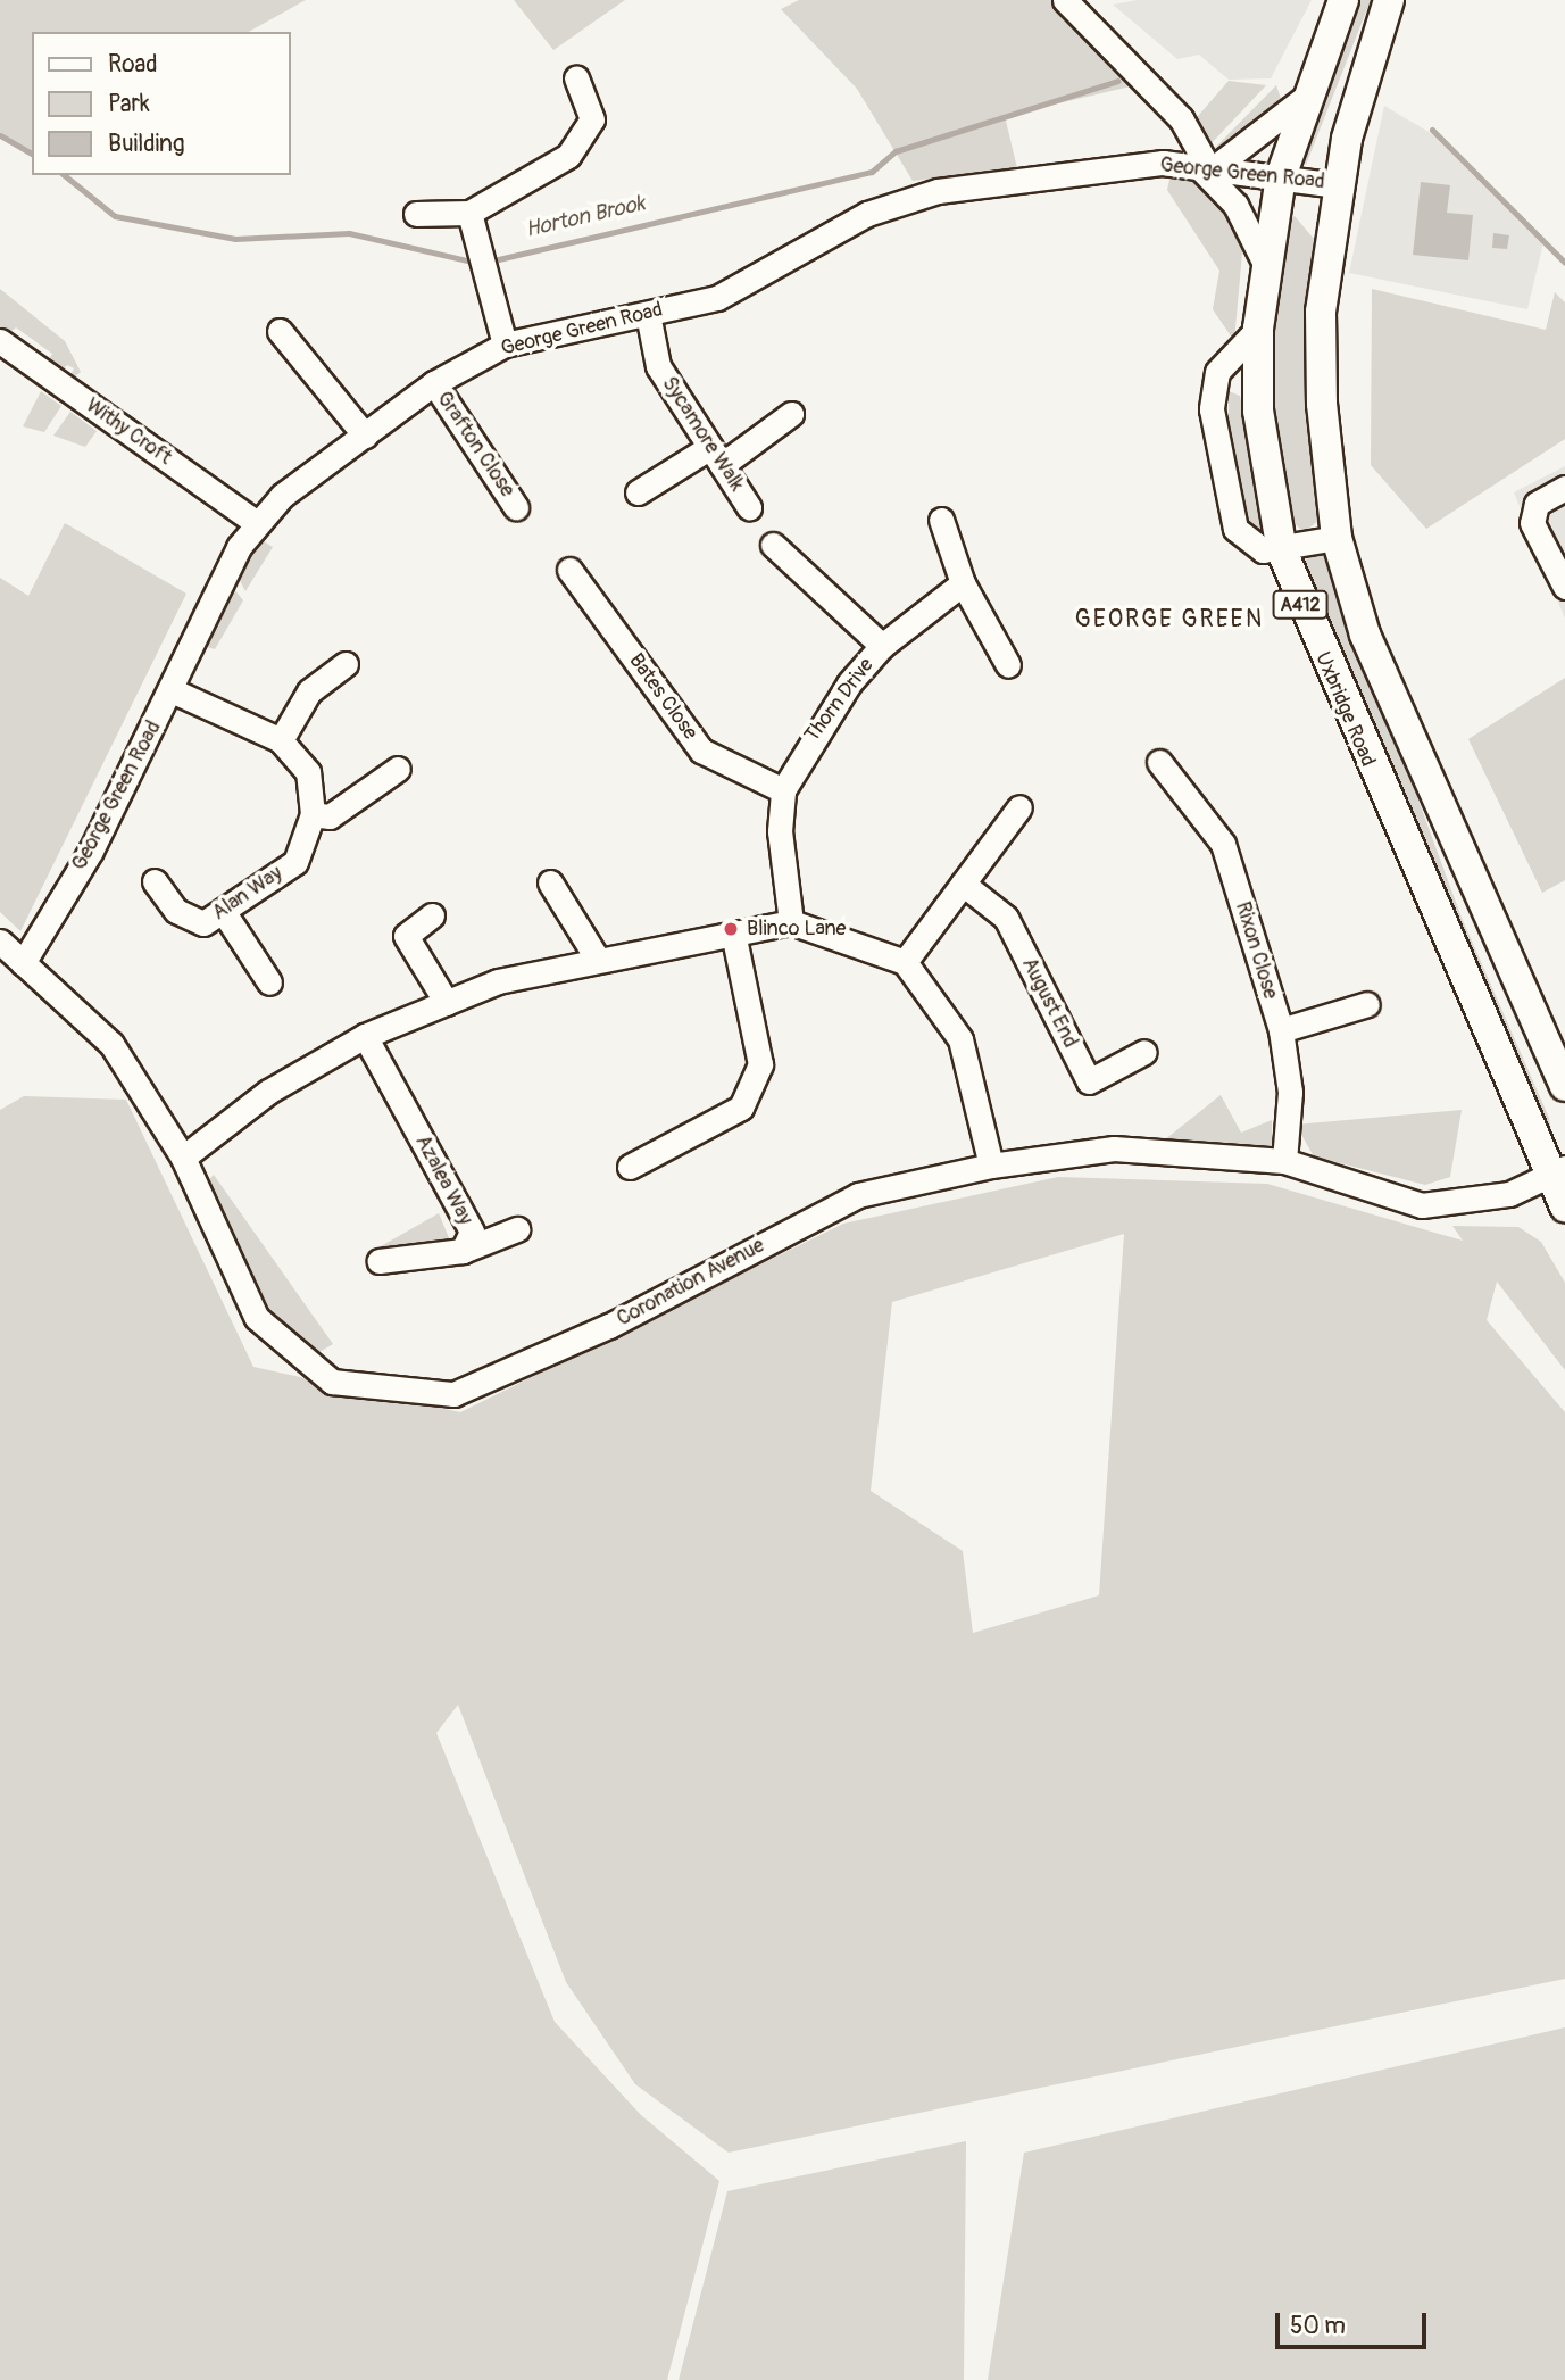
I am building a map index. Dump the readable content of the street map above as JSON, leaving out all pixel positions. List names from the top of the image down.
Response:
{
  "streets": {
    "main road": ["A412", "Uxbridge Road"],
    "street": [
      "George Green Road",
      "Withy Croft",
      "Sycamore Walk",
      "Grafton Close",
      "Bates Close",
      "Thorn Drive",
      "Alan Way",
      "Rixon Close",
      "August End",
      "Azalea Way",
      "Coronation Avenue"
    ]
  },
  "crossings": [
    ["George Green Road", "Withy Croft"],
    ["George Green Road", "Sycamore Walk"],
    ["George Green Road", "Grafton Close"],
    ["George Green Road", "A412"],
    ["George Green Road", "Uxbridge Road"],
    ["George Green Road", "Alan Way"],
    ["George Green Road", "Coronation Avenue"],
    ["Bates Close", "Thorn Drive"],
    ["Uxbridge Road", "Coronation Avenue"],
    ["Rixon Close", "Coronation Avenue"]
  ],
  "districts": ["GEORGE GREEN"],
  "water": ["Horton Brook"],
  "places": ["Blinco Lane"],
  "legend": ["Road", "Park", "Building"],
  "scale_bar": "50 m"
}
